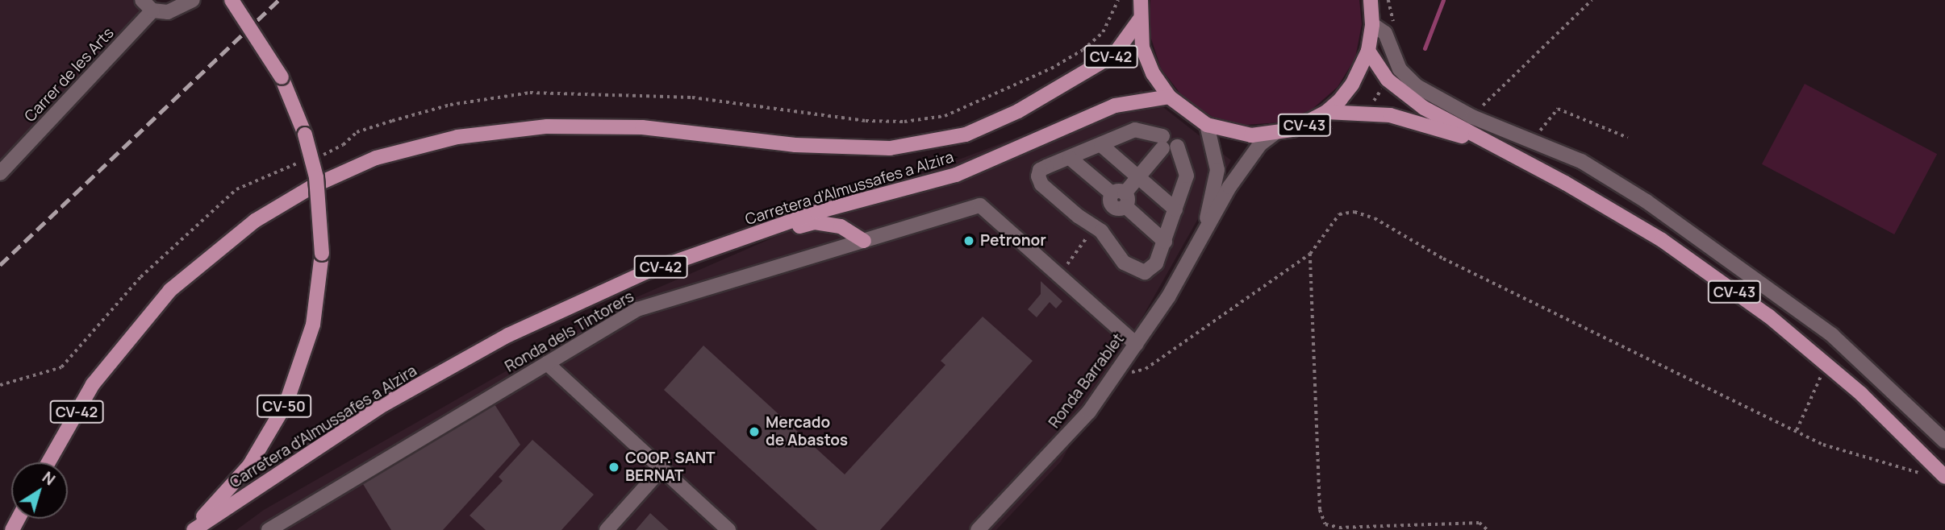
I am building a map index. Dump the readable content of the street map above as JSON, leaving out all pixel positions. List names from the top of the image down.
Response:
{
  "streets": {
    "main road": [
      "CV-42",
      "CV-43",
      "Carretera d'Almussafes a Alzira",
      "CV-50"
    ],
    "street": ["Carrer de les Arts", "Ronda dels Tintorers", "Ronda Barrablet"]
  },
  "crossings": [
    ["CV-42", "CV-43"],
    ["CV-43", "Carretera d'Almussafes a Alzira"],
    ["CV-43", "Ronda Barrablet"]
  ],
  "places": ["Petronor", "Mercado de Abastos", "COOP. SANT BERNAT"],
  "north": "top right"
}
